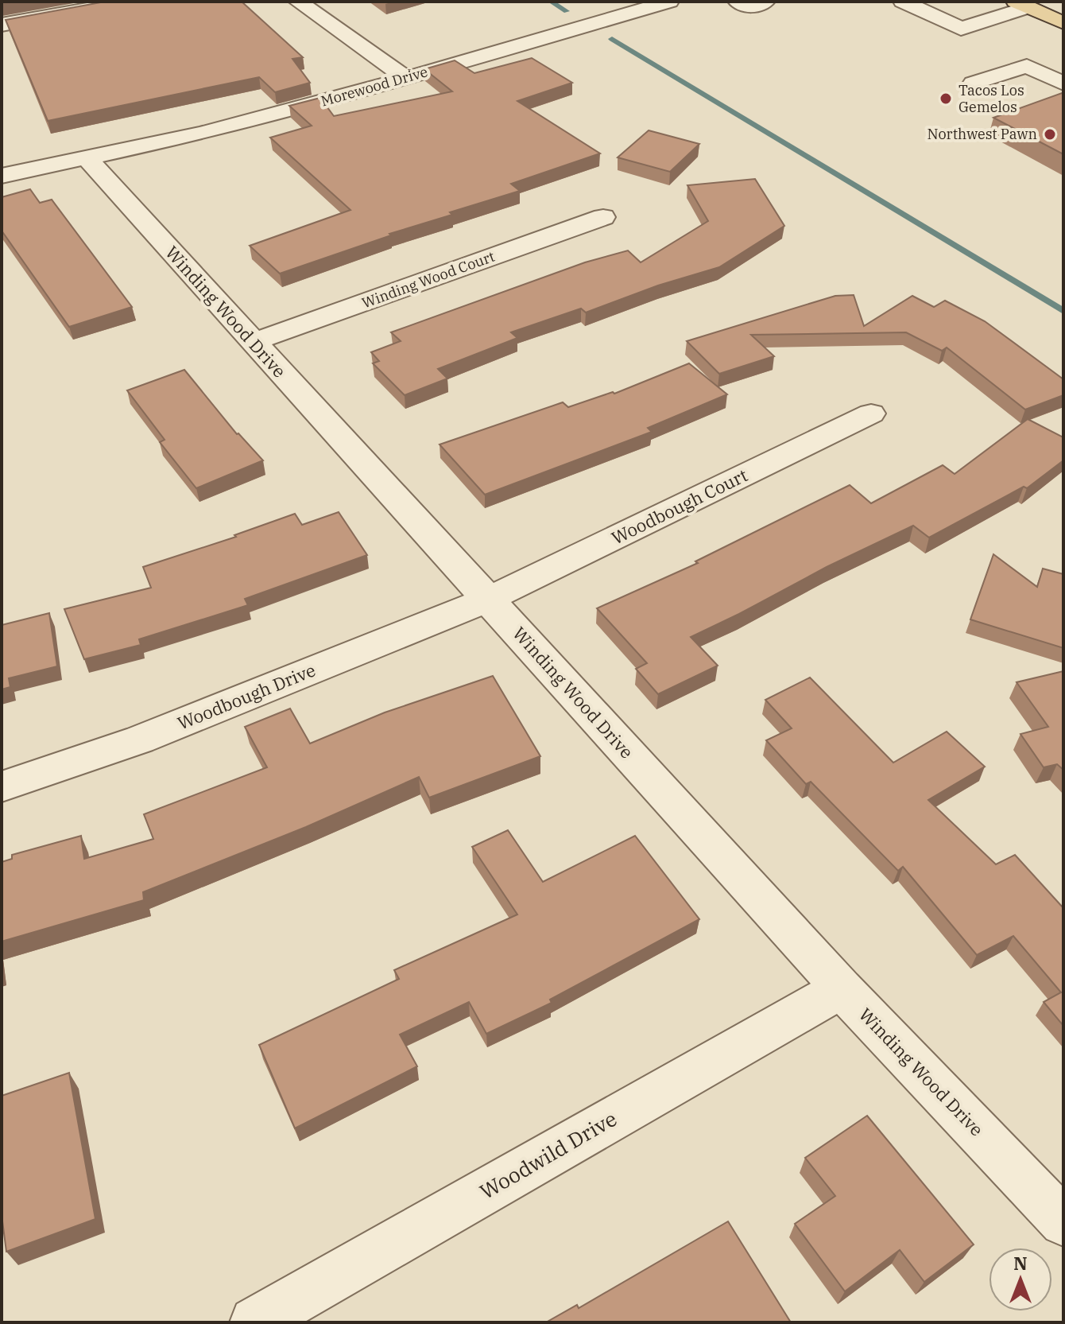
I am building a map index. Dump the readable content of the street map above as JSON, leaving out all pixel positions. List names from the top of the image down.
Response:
{
  "streets": {
    "street": [
      "Morewood Drive",
      "Winding Wood Court",
      "Winding Wood Drive",
      "Woodbough Court",
      "Woodbough Drive",
      "Woodwild Drive"
    ]
  },
  "crossings": [
    ["Morewood Drive", "Winding Wood Drive"],
    ["Winding Wood Court", "Winding Wood Drive"],
    ["Winding Wood Drive", "Woodbough Court"],
    ["Winding Wood Drive", "Woodbough Drive"],
    ["Winding Wood Drive", "Woodwild Drive"],
    ["Woodbough Court", "Woodbough Drive"]
  ],
  "places": ["Tacos Los Gemelos", "Northwest Pawn"],
  "north": "top"
}
